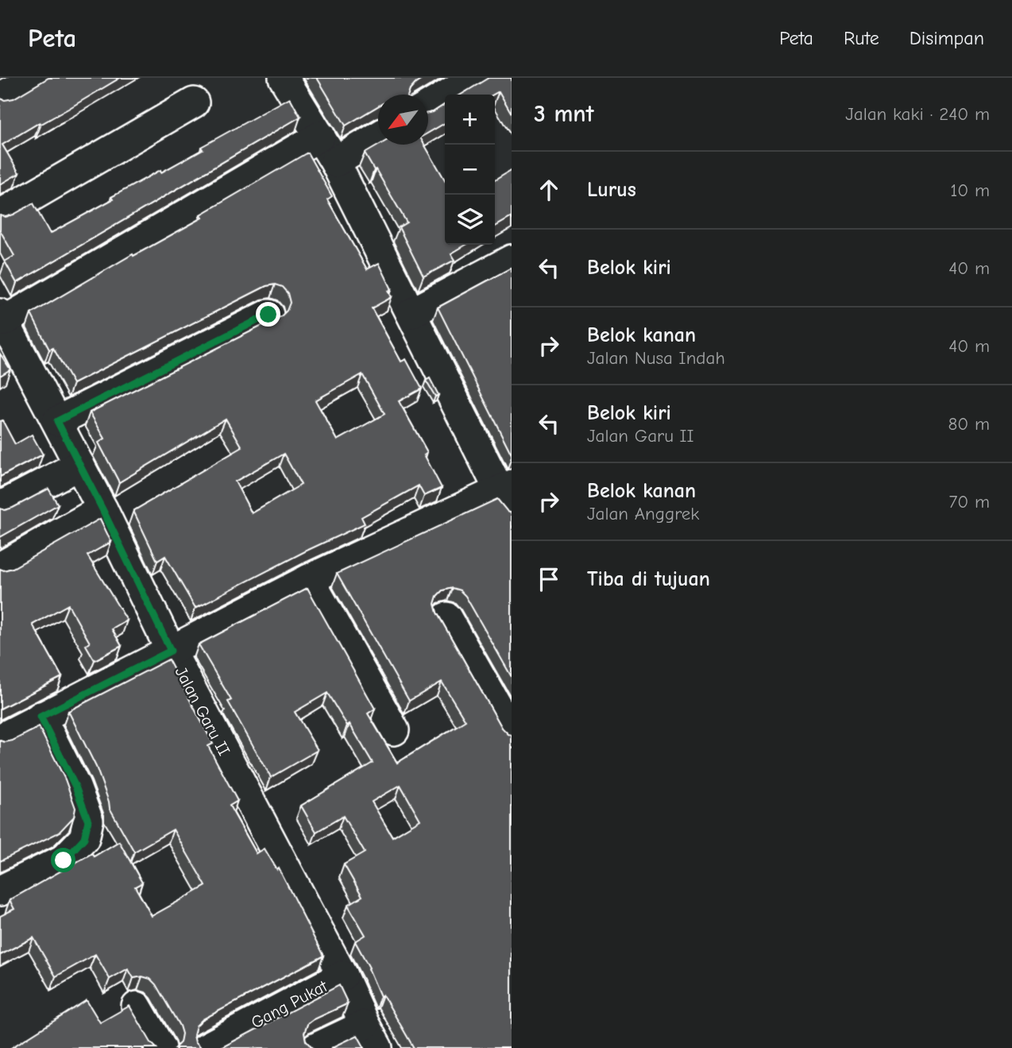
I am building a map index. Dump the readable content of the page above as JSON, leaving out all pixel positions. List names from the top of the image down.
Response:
{
  "streets": {
    "street": ["Jalan Garu II", "Gang Pukat"]
  },
  "crossings": [
    ["Jalan Garu II", "Gang Pukat"]
  ],
  "north": "bottom left",
  "page": {
    "header": "Peta",
    "nav": ["Peta", "Rute", "Disimpan"],
    "heading": ["3 mnt", "Jalan kaki · 240 m"],
    "map_buttons": ["+", "−"],
    "list": [
      ["Lurus", "10 m"],
      ["Belok kiri", "40 m"],
      ["Belok kanan", "Jalan Nusa Indah", "40 m"],
      ["Belok kiri", "Jalan Garu II", "80 m"],
      ["Belok kanan", "Jalan Anggrek", "70 m"],
      "Tiba di tujuan"
    ]
  }
}
